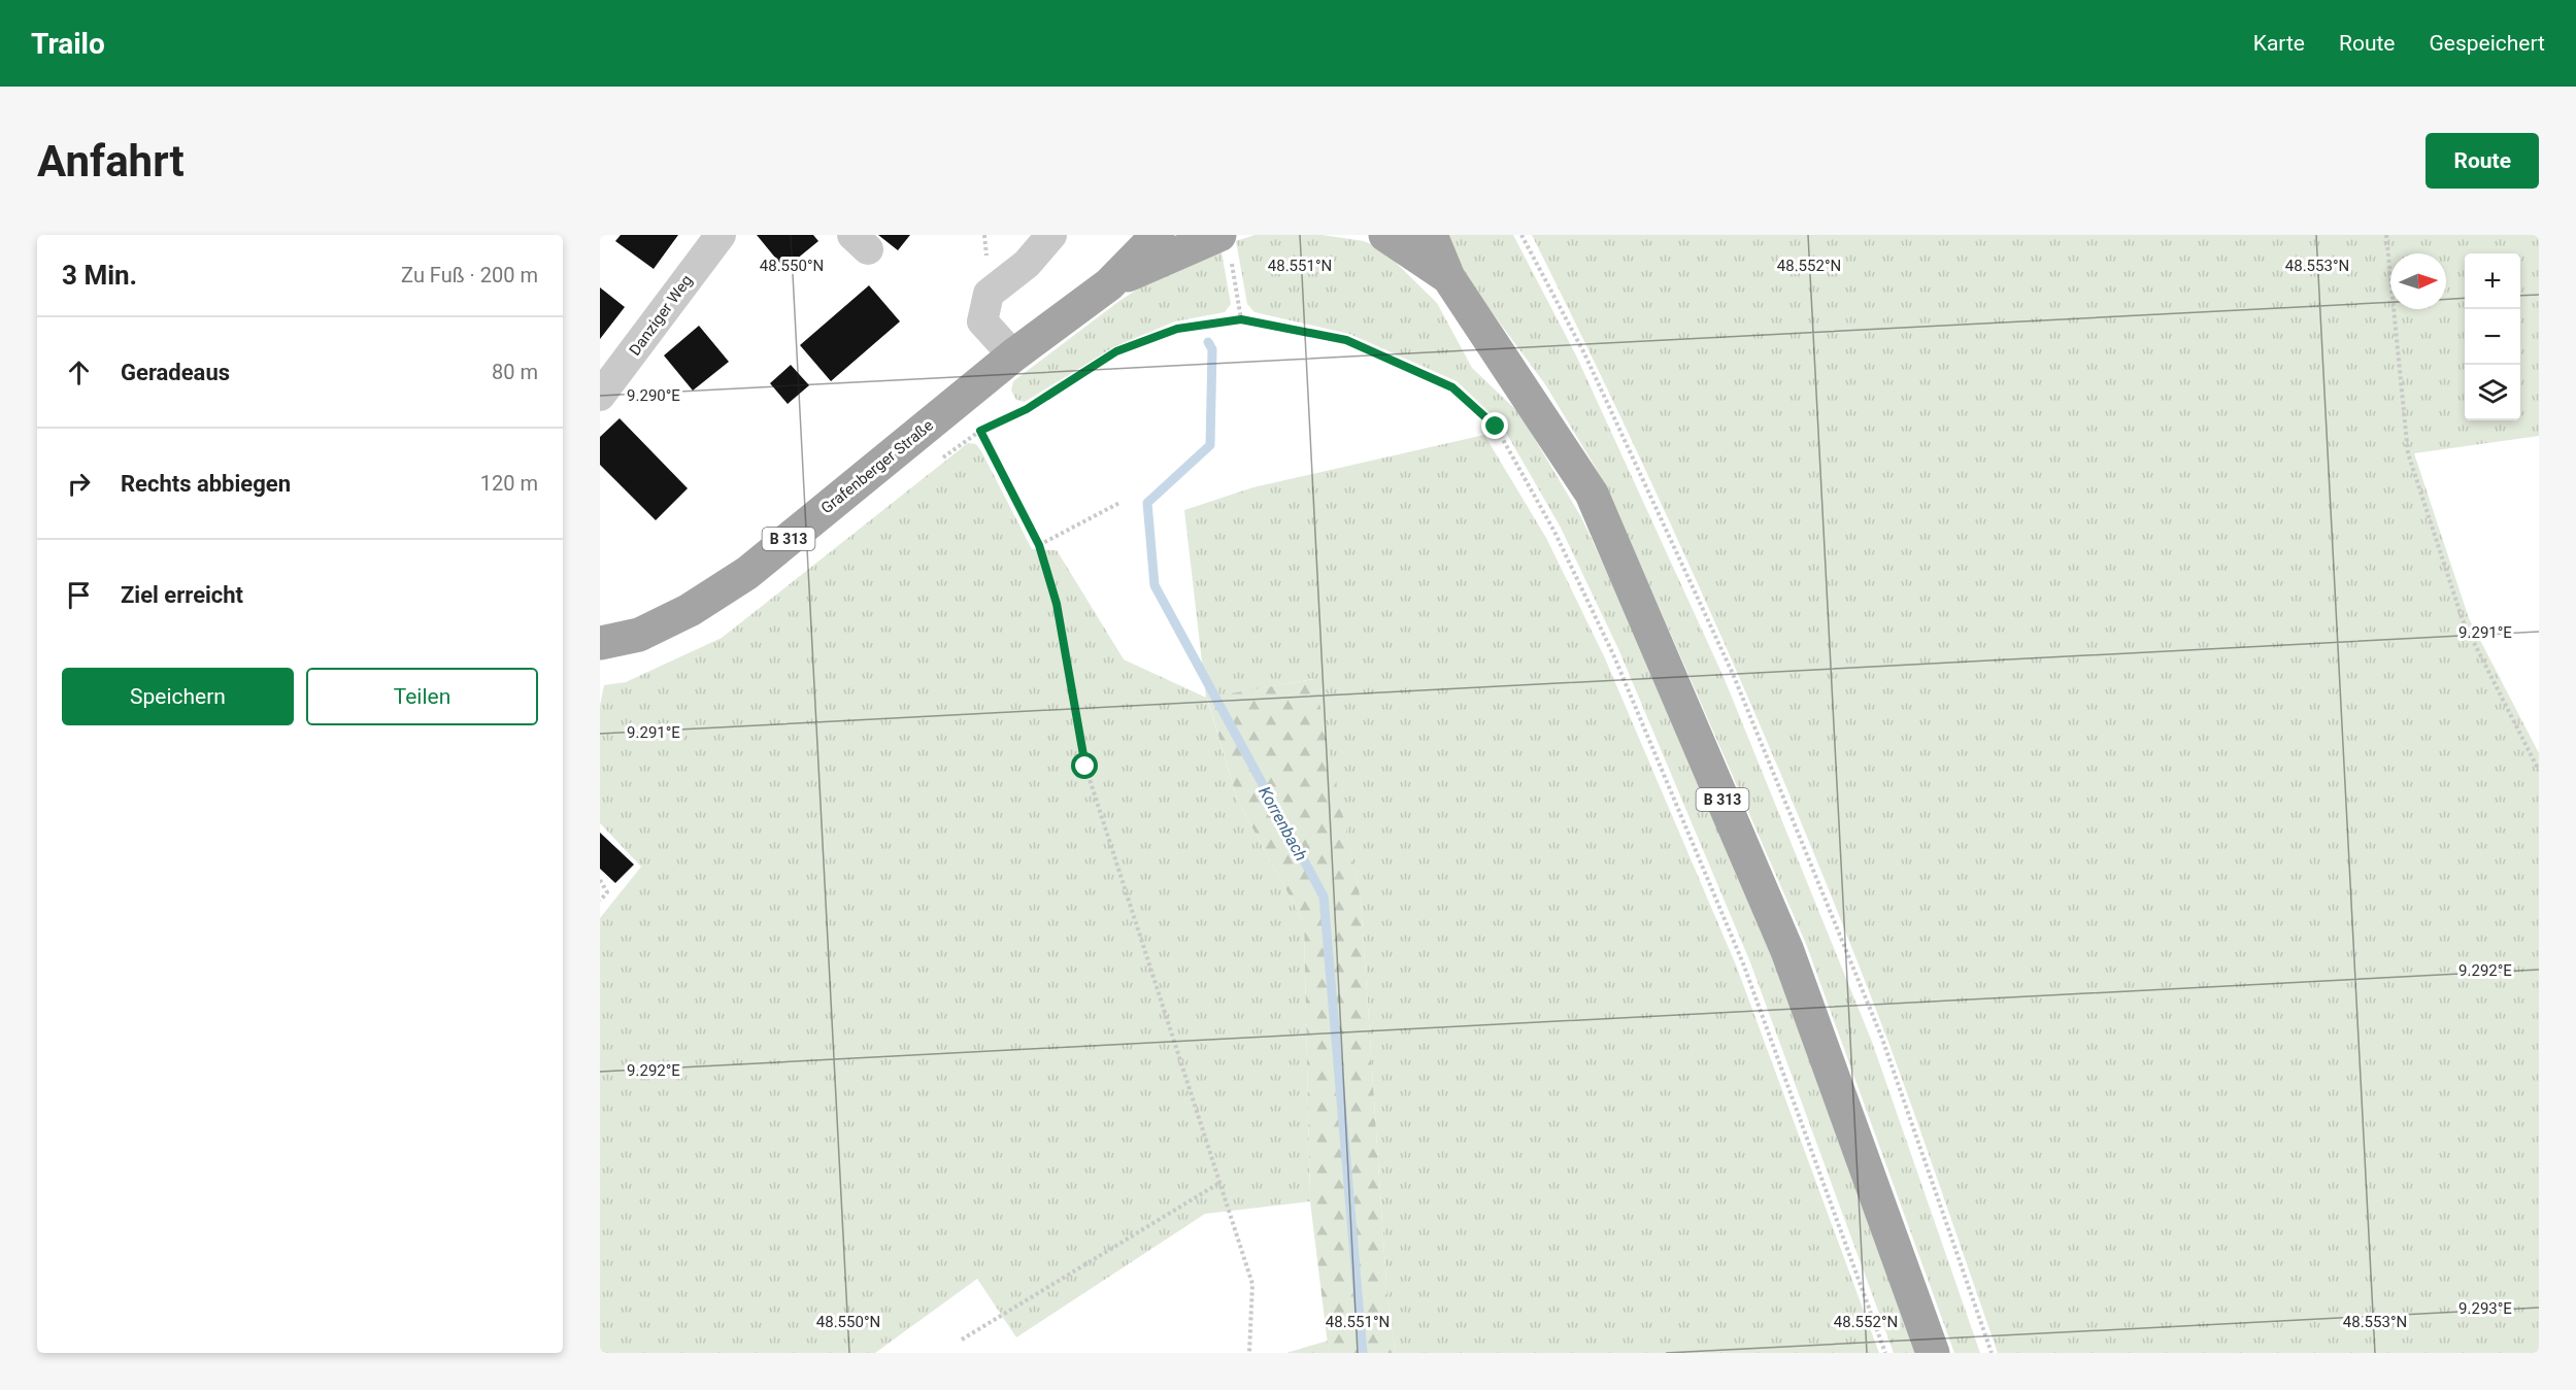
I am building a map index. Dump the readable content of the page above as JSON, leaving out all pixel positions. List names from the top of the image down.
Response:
{
  "streets": {
    "main road": ["Grafenberger Straße", "B 313"],
    "street": ["Danziger Weg"]
  },
  "water": ["Korrenbach"],
  "north": "right",
  "page": {
    "header": "Trailo",
    "nav": ["Karte", "Route", "Gespeichert"],
    "buttons": [
      "Route",
      ["Speichern", "Teilen"]
    ],
    "title": "Anfahrt",
    "heading": ["3 Min.", "Zu Fuß · 200 m"],
    "map_buttons": ["+", "−"],
    "list": [
      ["Geradeaus", "80 m"],
      ["Rechts abbiegen", "120 m"],
      "Ziel erreicht"
    ]
  },
  "coordinates": [
    "48.550°N",
    "48.551°N",
    "48.552°N",
    "48.553°N",
    "9.290°E",
    "9.291°E",
    "9.292°E",
    "9.293°E"
  ]
}
